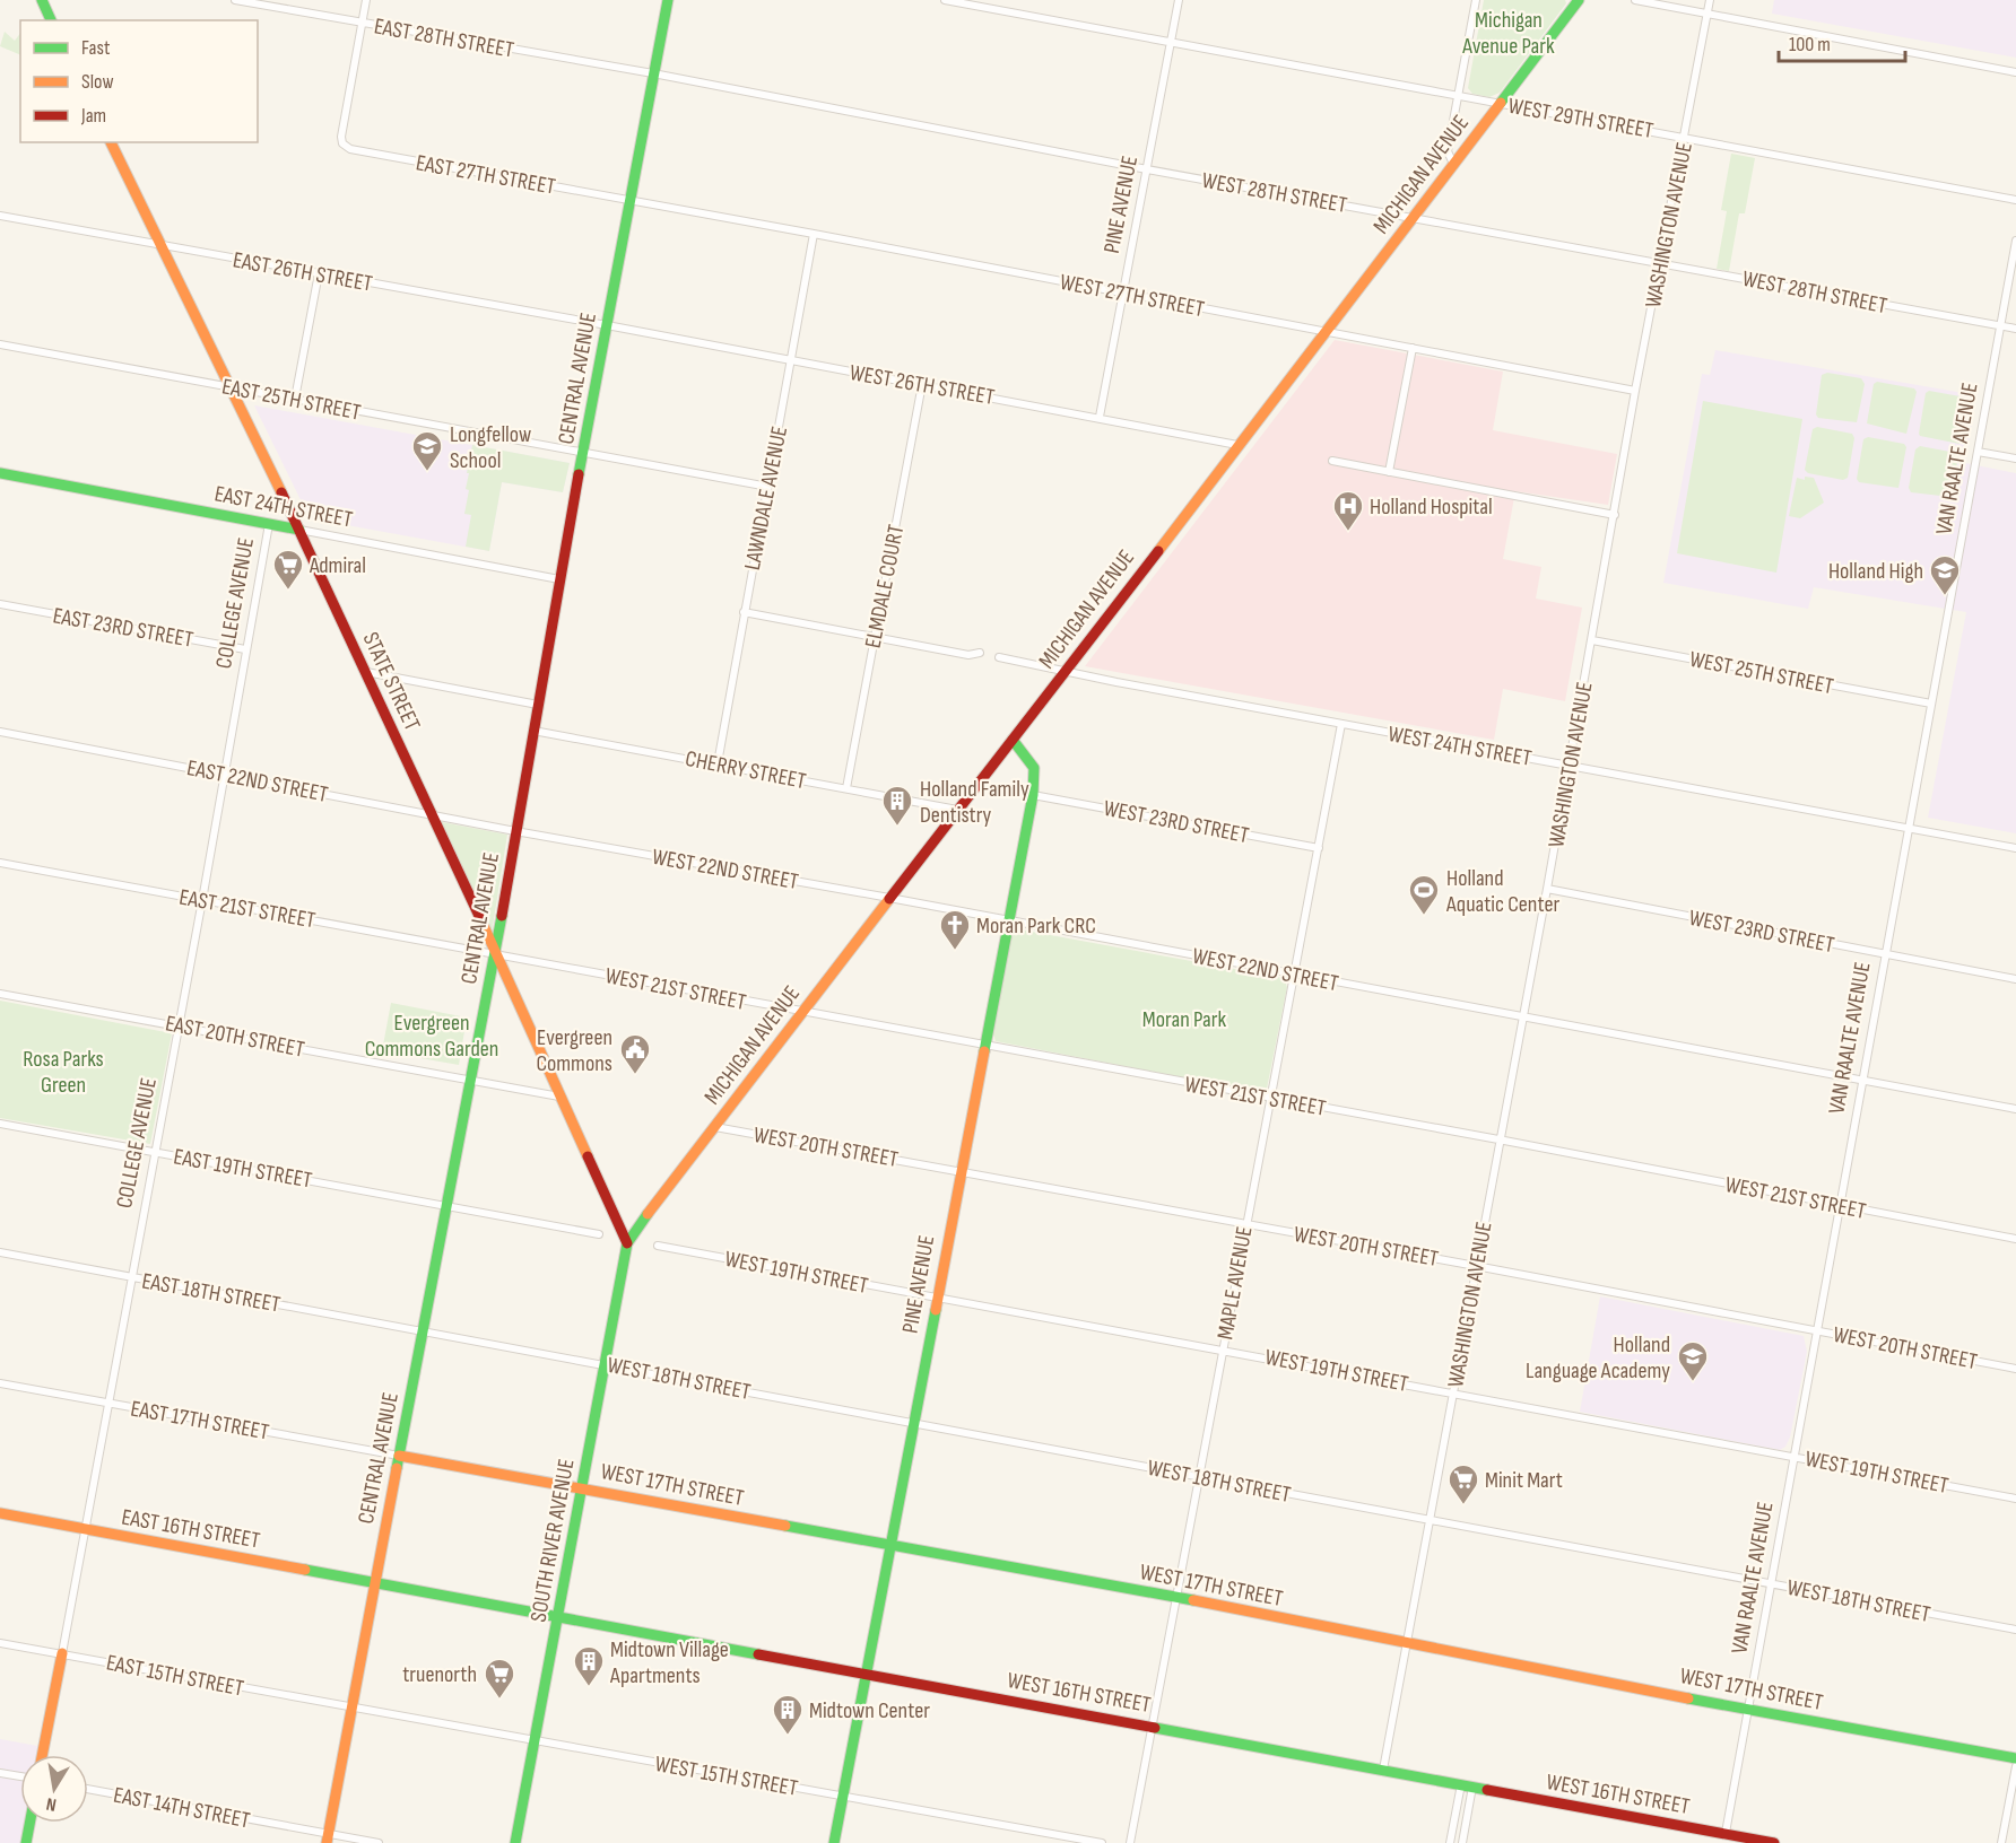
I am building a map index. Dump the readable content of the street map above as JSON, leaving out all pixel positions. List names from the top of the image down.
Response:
{
  "streets": {
    "street": [
      "EAST 28TH STREET",
      "WEST 29TH STREET",
      "EAST 27TH STREET",
      "MICHIGAN AVENUE",
      "WEST 28TH STREET",
      "PINE AVENUE",
      "WASHINGTON AVENUE",
      "EAST 26TH STREET",
      "WEST 27TH STREET",
      "CENTRAL AVENUE",
      "WEST 26TH STREET",
      "EAST 25TH STREET",
      "VAN RAALTE AVENUE",
      "LAWNDALE AVENUE",
      "EAST 24TH STREET",
      "ELMDALE COURT",
      "COLLEGE AVENUE",
      "EAST 23RD STREET",
      "WEST 25TH STREET",
      "STATE STREET",
      "WEST 24TH STREET",
      "CHERRY STREET",
      "EAST 22ND STREET",
      "WEST 23RD STREET",
      "WEST 22ND STREET",
      "EAST 21ST STREET",
      "WEST 21ST STREET",
      "EAST 20TH STREET",
      "WEST 20TH STREET",
      "EAST 19TH STREET",
      "WEST 19TH STREET",
      "MAPLE AVENUE",
      "EAST 18TH STREET",
      "WEST 18TH STREET",
      "EAST 17TH STREET",
      "WEST 17TH STREET",
      "EAST 16TH STREET",
      "SOUTH RIVER AVENUE",
      "EAST 15TH STREET",
      "WEST 16TH STREET",
      "WEST 15TH STREET",
      "EAST 14TH STREET"
    ]
  },
  "crossings": [
    ["EAST 28TH STREET", "EAST 27TH STREET"],
    ["EAST 28TH STREET", "WEST 28TH STREET"],
    ["EAST 28TH STREET", "CENTRAL AVENUE"],
    ["WEST 29TH STREET", "MICHIGAN AVENUE"],
    ["WEST 29TH STREET", "PINE AVENUE"],
    ["WEST 29TH STREET", "WASHINGTON AVENUE"],
    ["EAST 27TH STREET", "WEST 27TH STREET"],
    ["EAST 27TH STREET", "CENTRAL AVENUE"],
    ["MICHIGAN AVENUE", "WEST 28TH STREET"],
    ["MICHIGAN AVENUE", "PINE AVENUE"],
    ["MICHIGAN AVENUE", "WEST 27TH STREET"],
    ["MICHIGAN AVENUE", "WEST 26TH STREET"],
    ["MICHIGAN AVENUE", "STATE STREET"],
    ["MICHIGAN AVENUE", "WEST 24TH STREET"],
    ["MICHIGAN AVENUE", "CHERRY STREET"],
    ["MICHIGAN AVENUE", "WEST 22ND STREET"],
    ["MICHIGAN AVENUE", "WEST 21ST STREET"],
    ["MICHIGAN AVENUE", "WEST 20TH STREET"],
    ["MICHIGAN AVENUE", "SOUTH RIVER AVENUE"],
    ["WEST 28TH STREET", "PINE AVENUE"],
    ["WEST 28TH STREET", "WASHINGTON AVENUE"],
    ["WEST 28TH STREET", "CENTRAL AVENUE"],
    ["WEST 28TH STREET", "VAN RAALTE AVENUE"],
    ["PINE AVENUE", "WEST 27TH STREET"],
    ["PINE AVENUE", "WEST 26TH STREET"],
    ["PINE AVENUE", "WEST 23RD STREET"],
    ["PINE AVENUE", "WEST 22ND STREET"],
    ["PINE AVENUE", "WEST 21ST STREET"],
    ["PINE AVENUE", "WEST 20TH STREET"],
    ["PINE AVENUE", "WEST 19TH STREET"],
    ["PINE AVENUE", "WEST 18TH STREET"],
    ["PINE AVENUE", "WEST 17TH STREET"],
    ["PINE AVENUE", "WEST 16TH STREET"],
    ["PINE AVENUE", "WEST 15TH STREET"],
    ["WASHINGTON AVENUE", "WEST 27TH STREET"],
    ["WASHINGTON AVENUE", "WEST 25TH STREET"],
    ["WASHINGTON AVENUE", "WEST 24TH STREET"],
    ["WASHINGTON AVENUE", "WEST 23RD STREET"],
    ["WASHINGTON AVENUE", "WEST 22ND STREET"],
    ["WASHINGTON AVENUE", "WEST 21ST STREET"],
    ["WASHINGTON AVENUE", "WEST 20TH STREET"],
    ["WASHINGTON AVENUE", "WEST 19TH STREET"],
    ["WASHINGTON AVENUE", "WEST 18TH STREET"],
    ["WASHINGTON AVENUE", "WEST 17TH STREET"],
    ["WASHINGTON AVENUE", "WEST 16TH STREET"],
    ["EAST 26TH STREET", "CENTRAL AVENUE"],
    ["EAST 26TH STREET", "WEST 26TH STREET"],
    ["EAST 26TH STREET", "STATE STREET"],
    ["WEST 27TH STREET", "CENTRAL AVENUE"],
    ["WEST 27TH STREET", "LAWNDALE AVENUE"],
    ["CENTRAL AVENUE", "WEST 26TH STREET"],
    ["CENTRAL AVENUE", "EAST 25TH STREET"],
    ["CENTRAL AVENUE", "EAST 24TH STREET"],
    ["CENTRAL AVENUE", "STATE STREET"],
    ["CENTRAL AVENUE", "CHERRY STREET"],
    ["CENTRAL AVENUE", "EAST 22ND STREET"],
    ["CENTRAL AVENUE", "WEST 22ND STREET"],
    ["CENTRAL AVENUE", "EAST 21ST STREET"],
    ["CENTRAL AVENUE", "WEST 21ST STREET"],
    ["CENTRAL AVENUE", "EAST 20TH STREET"],
    ["CENTRAL AVENUE", "EAST 19TH STREET"],
    ["CENTRAL AVENUE", "EAST 18TH STREET"],
    ["CENTRAL AVENUE", "WEST 18TH STREET"],
    ["CENTRAL AVENUE", "EAST 17TH STREET"],
    ["CENTRAL AVENUE", "WEST 17TH STREET"],
    ["CENTRAL AVENUE", "EAST 16TH STREET"],
    ["CENTRAL AVENUE", "EAST 15TH STREET"],
    ["CENTRAL AVENUE", "WEST 16TH STREET"],
    ["CENTRAL AVENUE", "WEST 15TH STREET"],
    ["CENTRAL AVENUE", "EAST 14TH STREET"],
    ["WEST 26TH STREET", "LAWNDALE AVENUE"],
    ["WEST 26TH STREET", "ELMDALE COURT"],
    ["EAST 25TH STREET", "STATE STREET"],
    ["VAN RAALTE AVENUE", "WEST 25TH STREET"],
    ["VAN RAALTE AVENUE", "WEST 24TH STREET"],
    ["VAN RAALTE AVENUE", "WEST 23RD STREET"],
    ["VAN RAALTE AVENUE", "WEST 22ND STREET"],
    ["VAN RAALTE AVENUE", "WEST 21ST STREET"],
    ["VAN RAALTE AVENUE", "WEST 20TH STREET"],
    ["VAN RAALTE AVENUE", "WEST 19TH STREET"],
    ["VAN RAALTE AVENUE", "WEST 18TH STREET"],
    ["VAN RAALTE AVENUE", "WEST 17TH STREET"],
    ["VAN RAALTE AVENUE", "WEST 16TH STREET"],
    ["LAWNDALE AVENUE", "CHERRY STREET"],
    ["EAST 24TH STREET", "COLLEGE AVENUE"],
    ["EAST 24TH STREET", "STATE STREET"],
    ["ELMDALE COURT", "CHERRY STREET"],
    ["COLLEGE AVENUE", "EAST 23RD STREET"],
    ["COLLEGE AVENUE", "EAST 22ND STREET"],
    ["COLLEGE AVENUE", "EAST 21ST STREET"],
    ["COLLEGE AVENUE", "EAST 20TH STREET"],
    ["COLLEGE AVENUE", "EAST 19TH STREET"],
    ["COLLEGE AVENUE", "EAST 18TH STREET"],
    ["COLLEGE AVENUE", "EAST 17TH STREET"],
    ["COLLEGE AVENUE", "EAST 16TH STREET"],
    ["COLLEGE AVENUE", "EAST 15TH STREET"],
    ["STATE STREET", "EAST 22ND STREET"],
    ["STATE STREET", "EAST 21ST STREET"],
    ["STATE STREET", "WEST 21ST STREET"],
    ["STATE STREET", "SOUTH RIVER AVENUE"],
    ["WEST 24TH STREET", "MAPLE AVENUE"],
    ["EAST 22ND STREET", "WEST 22ND STREET"],
    ["WEST 23RD STREET", "MAPLE AVENUE"],
    ["WEST 22ND STREET", "MAPLE AVENUE"],
    ["EAST 21ST STREET", "WEST 21ST STREET"],
    ["WEST 21ST STREET", "MAPLE AVENUE"],
    ["WEST 20TH STREET", "MAPLE AVENUE"],
    ["WEST 19TH STREET", "MAPLE AVENUE"],
    ["MAPLE AVENUE", "WEST 18TH STREET"],
    ["MAPLE AVENUE", "WEST 17TH STREET"],
    ["MAPLE AVENUE", "WEST 16TH STREET"],
    ["EAST 18TH STREET", "WEST 18TH STREET"],
    ["WEST 18TH STREET", "SOUTH RIVER AVENUE"],
    ["EAST 17TH STREET", "WEST 17TH STREET"],
    ["WEST 17TH STREET", "SOUTH RIVER AVENUE"],
    ["EAST 16TH STREET", "WEST 16TH STREET"],
    ["SOUTH RIVER AVENUE", "WEST 16TH STREET"],
    ["SOUTH RIVER AVENUE", "WEST 15TH STREET"],
    ["EAST 15TH STREET", "WEST 15TH STREET"]
  ],
  "parks": [
    "Michigan Avenue Park",
    "Moran Park",
    "Evergreen Commons Garden",
    "Rosa Parks Green"
  ],
  "places": {
    "school or university": ["Longfellow School", "Holland High", "Holland Language Academy"],
    "hospital": ["Holland Hospital"],
    "supermarket": ["Admiral", "Minit Mart", "truenorth"],
    "building": ["Holland Family Dentistry", "Midtown Village Apartments", "Midtown Center"],
    "sports": ["Holland Aquatic Center"],
    "church": ["Moran Park CRC"],
    "public building": ["Evergreen Commons"]
  },
  "legend": ["Fast", "Slow", "Jam"],
  "scale_bar": "100 m",
  "north": "bottom"
}
